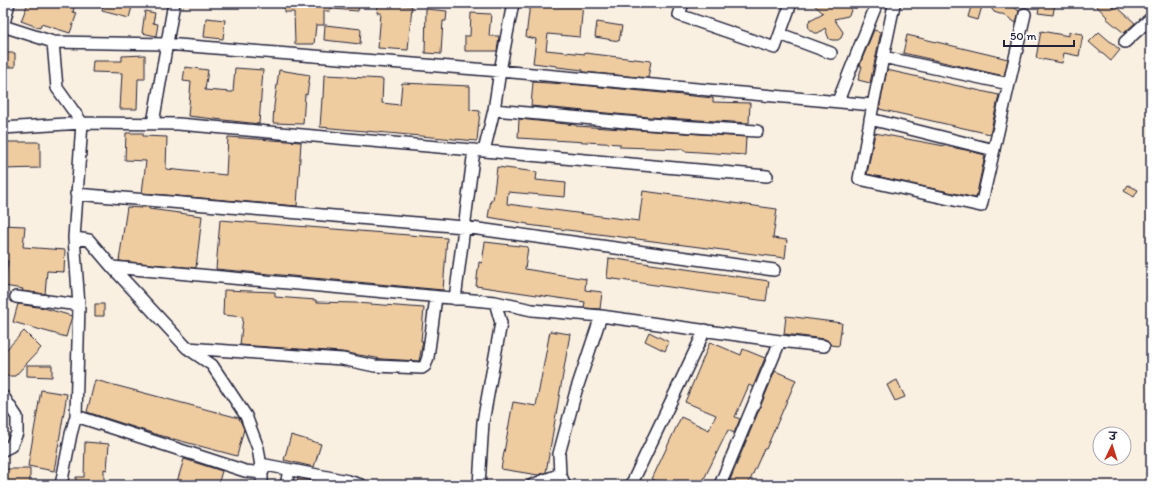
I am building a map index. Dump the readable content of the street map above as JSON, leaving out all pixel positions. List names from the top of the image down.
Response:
{
  "scale_bar": "50 m",
  "north": "top"
}
